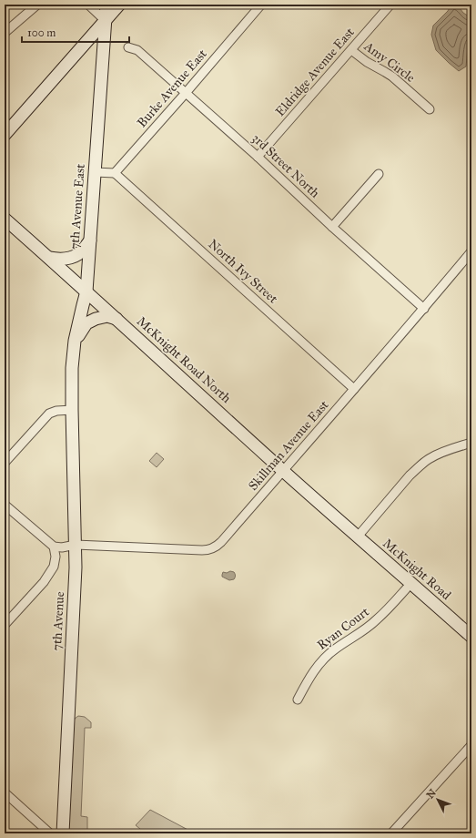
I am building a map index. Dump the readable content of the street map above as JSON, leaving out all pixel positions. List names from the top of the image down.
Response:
{
  "streets": {
    "street": [
      "Amy Circle",
      "Eldridge Avenue East",
      "Burke Avenue East",
      "3rd Street North",
      "7th Avenue East",
      "North Ivy Street",
      "McKnight Road North",
      "Skillman Avenue East",
      "McKnight Road",
      "7th Avenue",
      "Ryan Court"
    ]
  },
  "crossings": [
    ["Amy Circle", "Eldridge Avenue East"],
    ["Eldridge Avenue East", "3rd Street North"],
    ["Burke Avenue East", "3rd Street North"],
    ["Burke Avenue East", "North Ivy Street"],
    ["3rd Street North", "Skillman Avenue East"],
    ["7th Avenue East", "McKnight Road North"],
    ["7th Avenue East", "7th Avenue"],
    ["North Ivy Street", "Skillman Avenue East"],
    ["McKnight Road North", "Skillman Avenue East"],
    ["McKnight Road North", "McKnight Road"],
    ["Skillman Avenue East", "7th Avenue"],
    ["McKnight Road", "Ryan Court"]
  ],
  "scale_bar": "100 m",
  "north": "top left"
}
